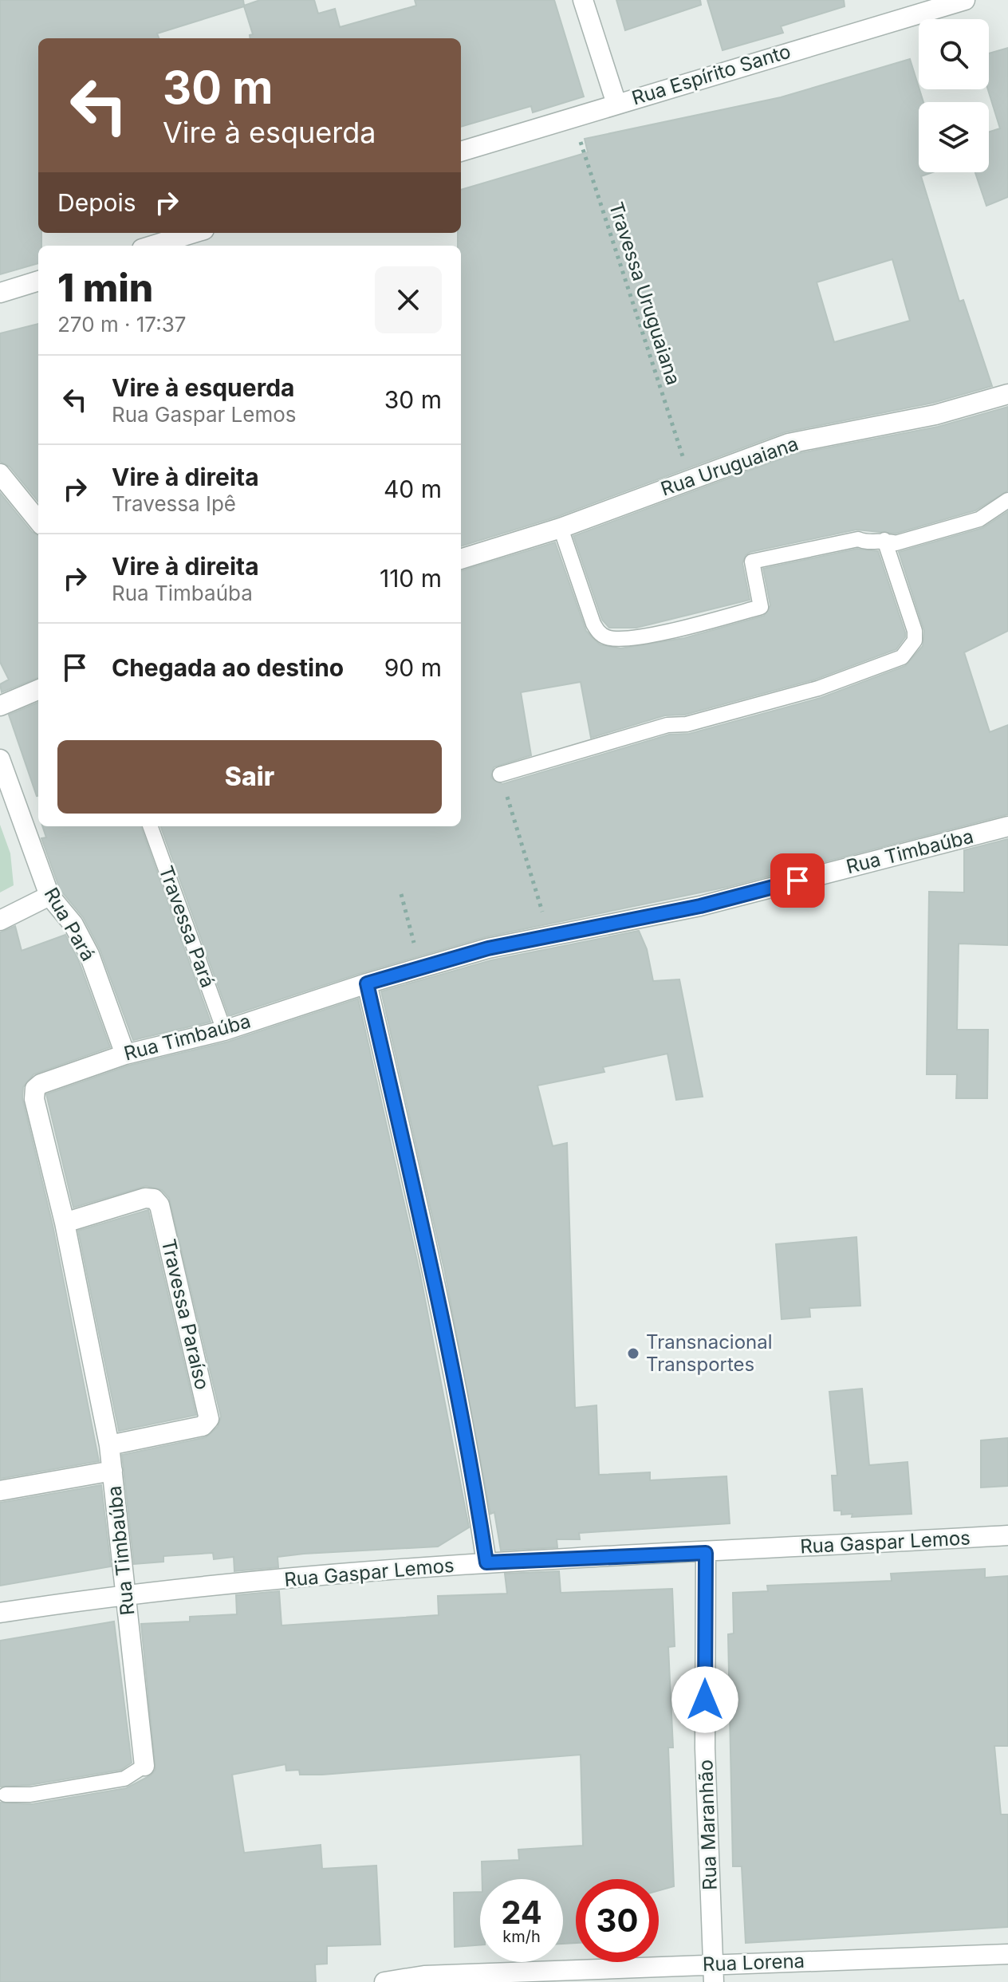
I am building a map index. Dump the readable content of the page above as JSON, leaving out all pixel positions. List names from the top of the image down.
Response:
{
  "streets": {
    "street": [
      "Rua Espírito Santo",
      "Rua Uruguaiana",
      "Rua Timbaúba",
      "Rua Pará",
      "Travessa Paraíso",
      "Rua Gaspar Lemos",
      "Rua Maranhão",
      "Rua Lorena"
    ],
    "lane": ["Travessa Pará"],
    "path": ["Travessa Uruguaiana"]
  },
  "crossings": [
    ["Rua Espírito Santo", "Travessa Uruguaiana"],
    ["Travessa Uruguaiana", "Rua Uruguaiana"],
    ["Rua Timbaúba", "Rua Pará"],
    ["Rua Timbaúba", "Travessa Pará"],
    ["Rua Timbaúba", "Travessa Paraíso"],
    ["Rua Timbaúba", "Rua Gaspar Lemos"],
    ["Rua Gaspar Lemos", "Rua Maranhão"],
    ["Rua Maranhão", "Rua Lorena"]
  ],
  "places": ["Transnacional Transportes"],
  "page": {
    "turn": ["30 m", "Vire à esquerda"],
    "then": "Depois",
    "heading": ["1 min", "270 m · 17:37"],
    "list": [
      {
        "name": "Vire à esquerda",
        "note": "Rua Gaspar Lemos",
        "value": "30 m"
      },
      {
        "name": "Vire à direita",
        "note": "Travessa Ipê",
        "value": "40 m"
      },
      {
        "name": "Vire à direita",
        "note": "Rua Timbaúba",
        "value": "110 m"
      },
      {
        "name": "Chegada ao destino",
        "value": "90 m"
      }
    ],
    "buttons": "Sair",
    "speed": "24 km/h",
    "limit": "30"
  }
}
